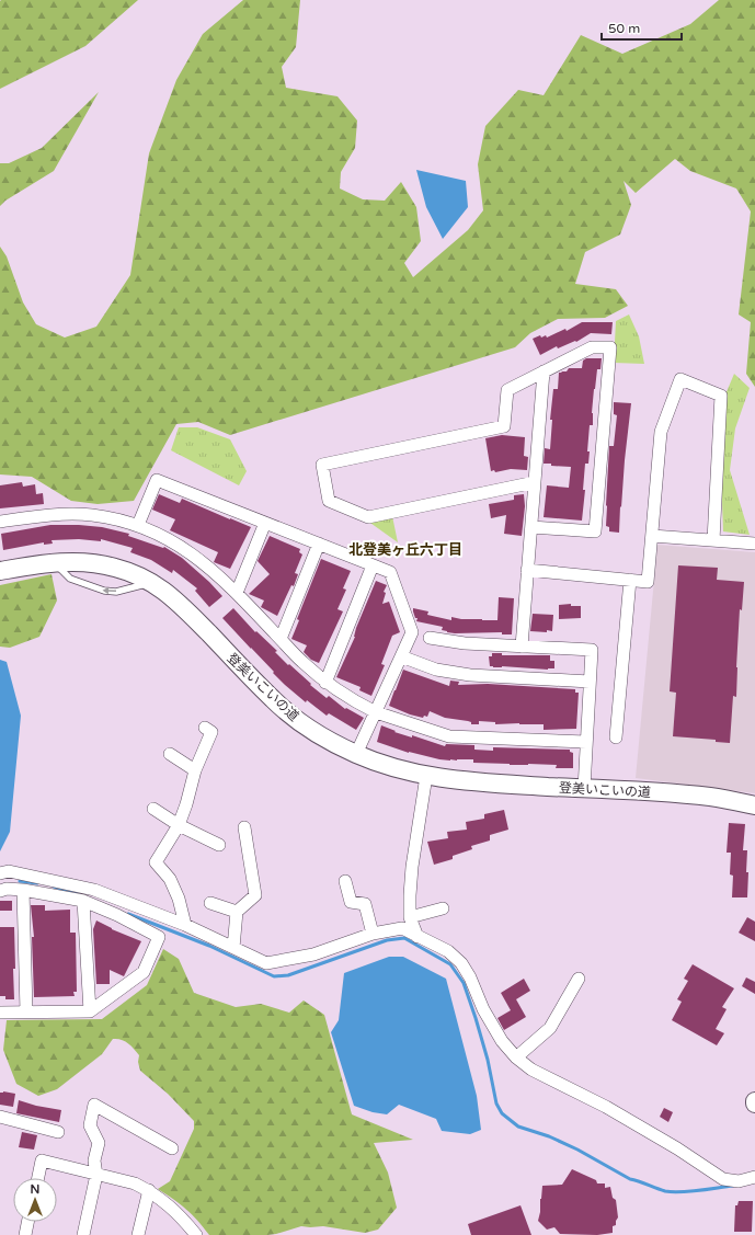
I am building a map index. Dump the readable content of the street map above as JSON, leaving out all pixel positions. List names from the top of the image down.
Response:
{
  "streets": {
    "street": ["登美いこいの道"]
  },
  "districts": ["北登美ヶ丘六丁目"],
  "scale_bar": "50 m",
  "north": "top"
}
